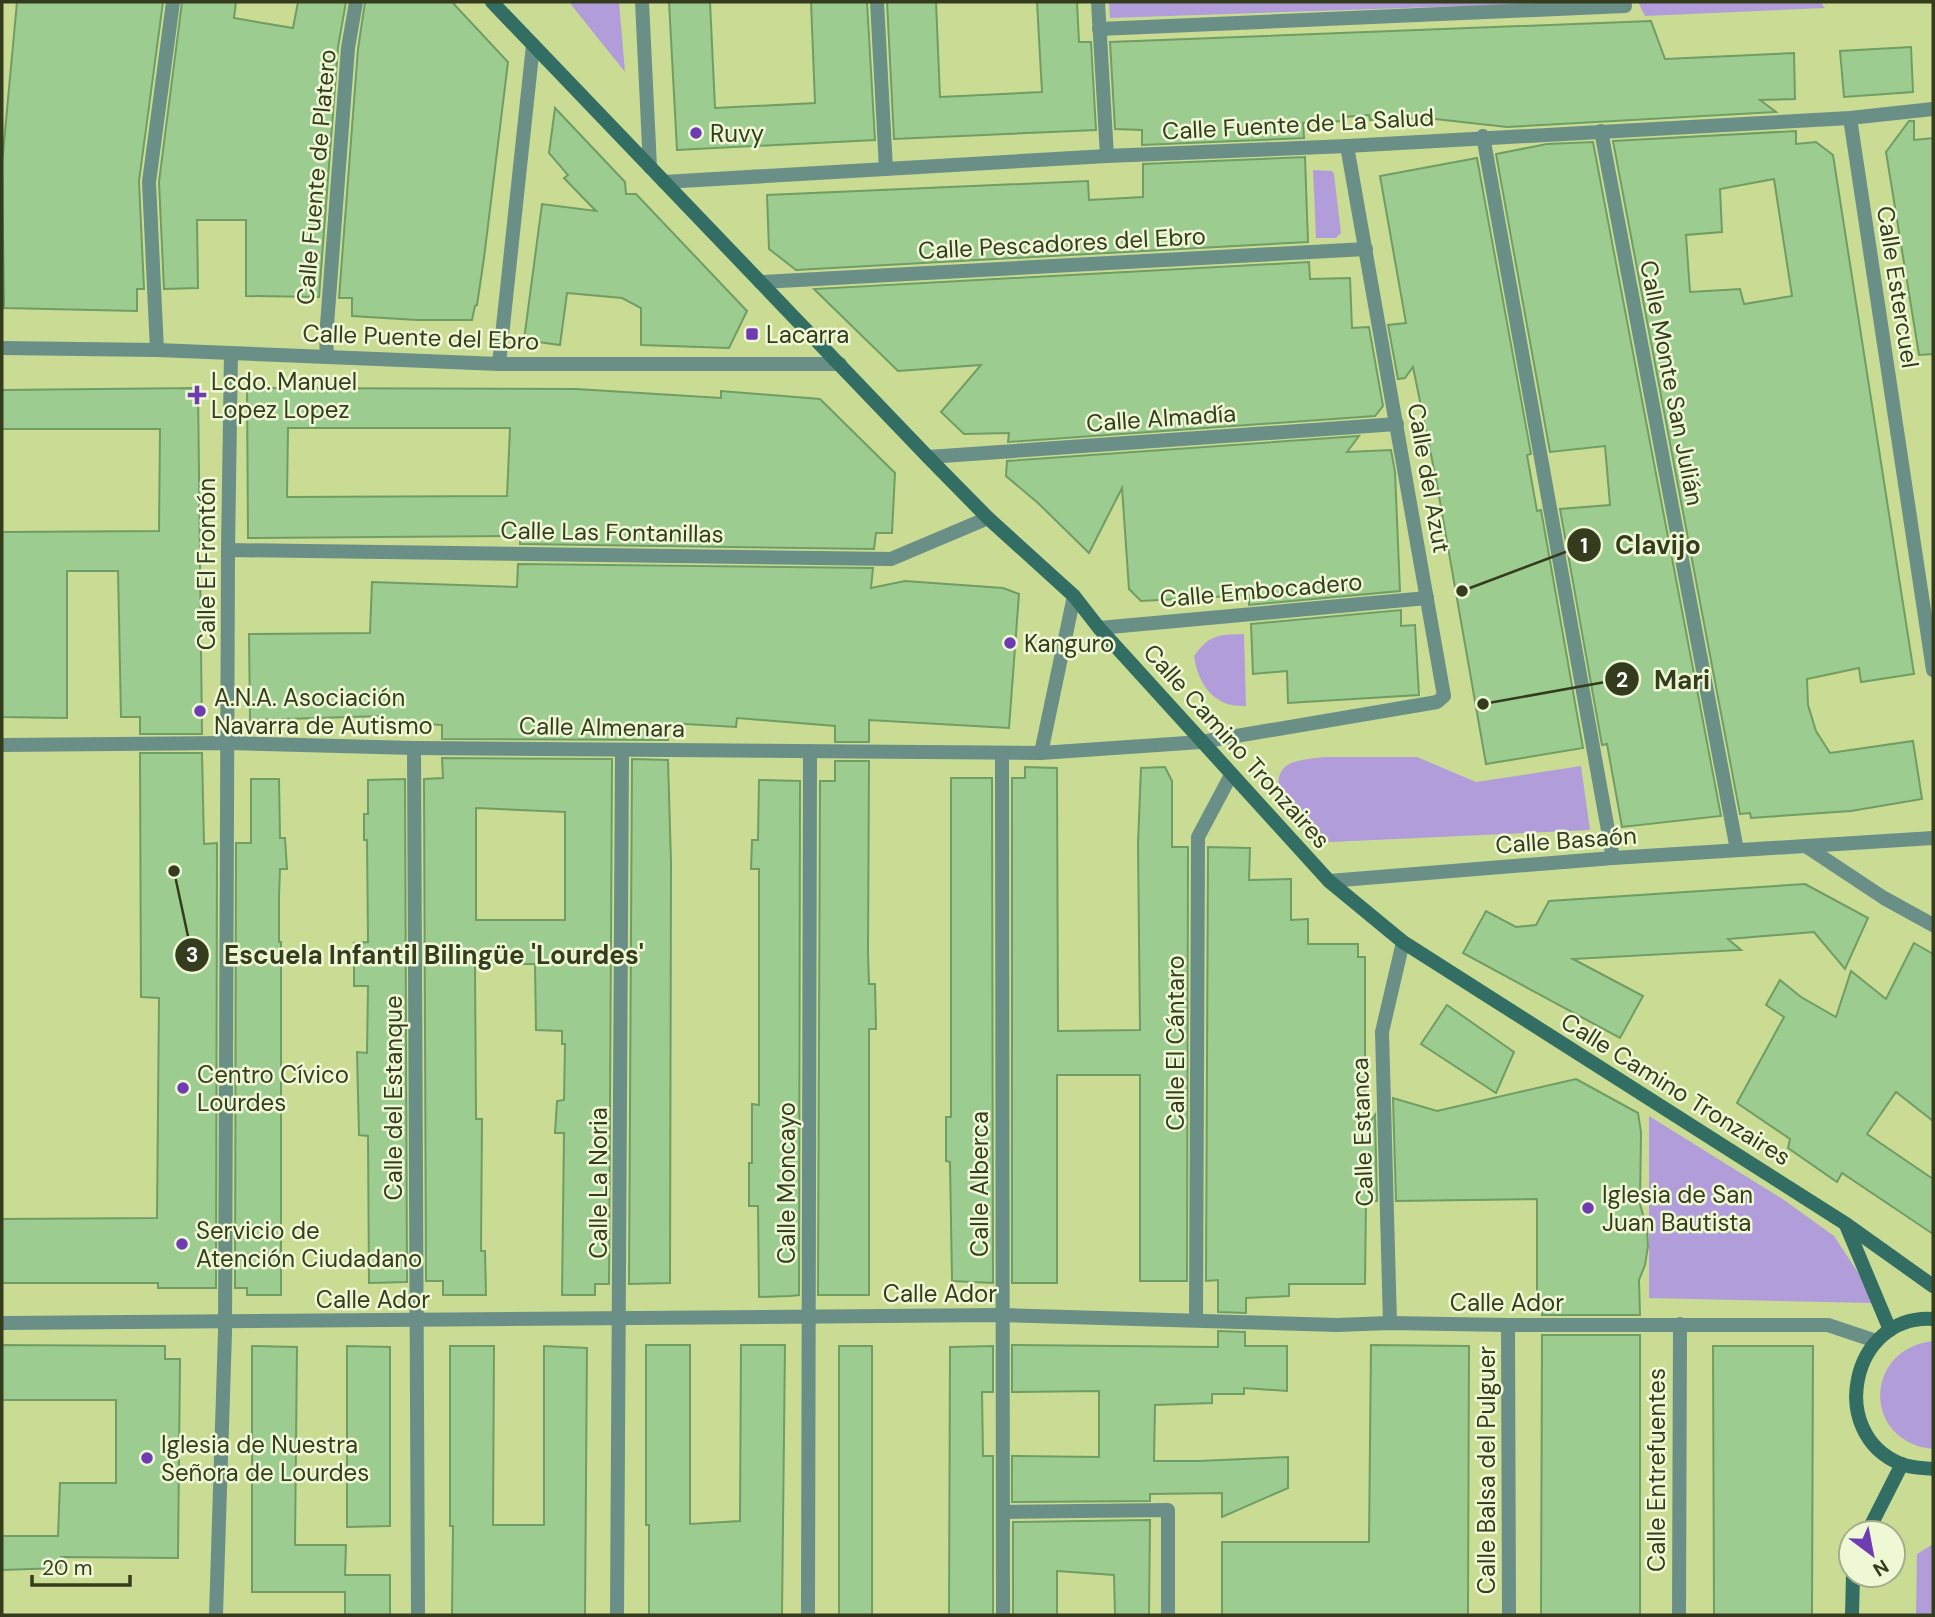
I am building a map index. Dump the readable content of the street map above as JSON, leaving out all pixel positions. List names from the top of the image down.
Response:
{
  "streets": {
    "street": [
      "Calle Fuente de La Salud",
      "Calle Fuente de Platero",
      "Calle Pescadores del Ebro",
      "Calle Estercuel",
      "Calle Puente del Ebro",
      "Calle Monte San Julián",
      "Calle Almadía",
      "Calle del Azut",
      "Calle Las Fontanillas",
      "Calle El Frontón",
      "Calle Embocadero",
      "Calle Almenara",
      "Calle Camino Tronzaires",
      "Calle Basaón",
      "Calle El Cántaro",
      "Calle del Estanque",
      "Calle Estanca",
      "Calle La Noria",
      "Calle Moncayo",
      "Calle Alberca",
      "Calle Ador",
      "Calle Balsa del Pulguer",
      "Calle Entrefuentes"
    ]
  },
  "crossings": [
    ["Calle Fuente de La Salud", "Calle Estercuel"],
    ["Calle Fuente de La Salud", "Calle Monte San Julián"],
    ["Calle Fuente de La Salud", "Calle del Azut"],
    ["Calle Fuente de La Salud", "Calle Camino Tronzaires"],
    ["Calle Fuente de Platero", "Calle Puente del Ebro"],
    ["Calle Pescadores del Ebro", "Calle del Azut"],
    ["Calle Pescadores del Ebro", "Calle Camino Tronzaires"],
    ["Calle Puente del Ebro", "Calle El Frontón"],
    ["Calle Puente del Ebro", "Calle Camino Tronzaires"],
    ["Calle Monte San Julián", "Calle Basaón"],
    ["Calle Almadía", "Calle del Azut"],
    ["Calle Almadía", "Calle Camino Tronzaires"],
    ["Calle del Azut", "Calle Embocadero"],
    ["Calle del Azut", "Calle Almenara"],
    ["Calle del Azut", "Calle Camino Tronzaires"],
    ["Calle Las Fontanillas", "Calle El Frontón"],
    ["Calle Las Fontanillas", "Calle Camino Tronzaires"],
    ["Calle El Frontón", "Calle Almenara"],
    ["Calle El Frontón", "Calle Ador"],
    ["Calle Embocadero", "Calle Camino Tronzaires"],
    ["Calle Almenara", "Calle Camino Tronzaires"],
    ["Calle Almenara", "Calle del Estanque"],
    ["Calle Almenara", "Calle La Noria"],
    ["Calle Almenara", "Calle Moncayo"],
    ["Calle Almenara", "Calle Alberca"],
    ["Calle Camino Tronzaires", "Calle Basaón"],
    ["Calle Camino Tronzaires", "Calle El Cántaro"],
    ["Calle Camino Tronzaires", "Calle Estanca"],
    ["Calle El Cántaro", "Calle Ador"],
    ["Calle del Estanque", "Calle Ador"],
    ["Calle Estanca", "Calle Ador"],
    ["Calle La Noria", "Calle Ador"],
    ["Calle Moncayo", "Calle Ador"],
    ["Calle Alberca", "Calle Ador"],
    ["Calle Ador", "Calle Balsa del Pulguer"],
    ["Calle Ador", "Calle Entrefuentes"]
  ],
  "places": {
    "other": [
      "Ruvy",
      "Clavijo",
      "Kanguro",
      "Mari",
      "A.N.A. Asociación Navarra de Autismo",
      "Escuela Infantil Bilingüe 'Lourdes'",
      "Centro Cívico Lourdes",
      "Iglesia de San Juan Bautista",
      "Servicio de Atención Ciudadano",
      "Iglesia de Nuestra Señora de Lourdes"
    ],
    "transit": ["Lacarra"],
    "health": ["Lcdo. Manuel Lopez Lopez"]
  },
  "scale_bar": "20 m",
  "north": "bottom right"
}
